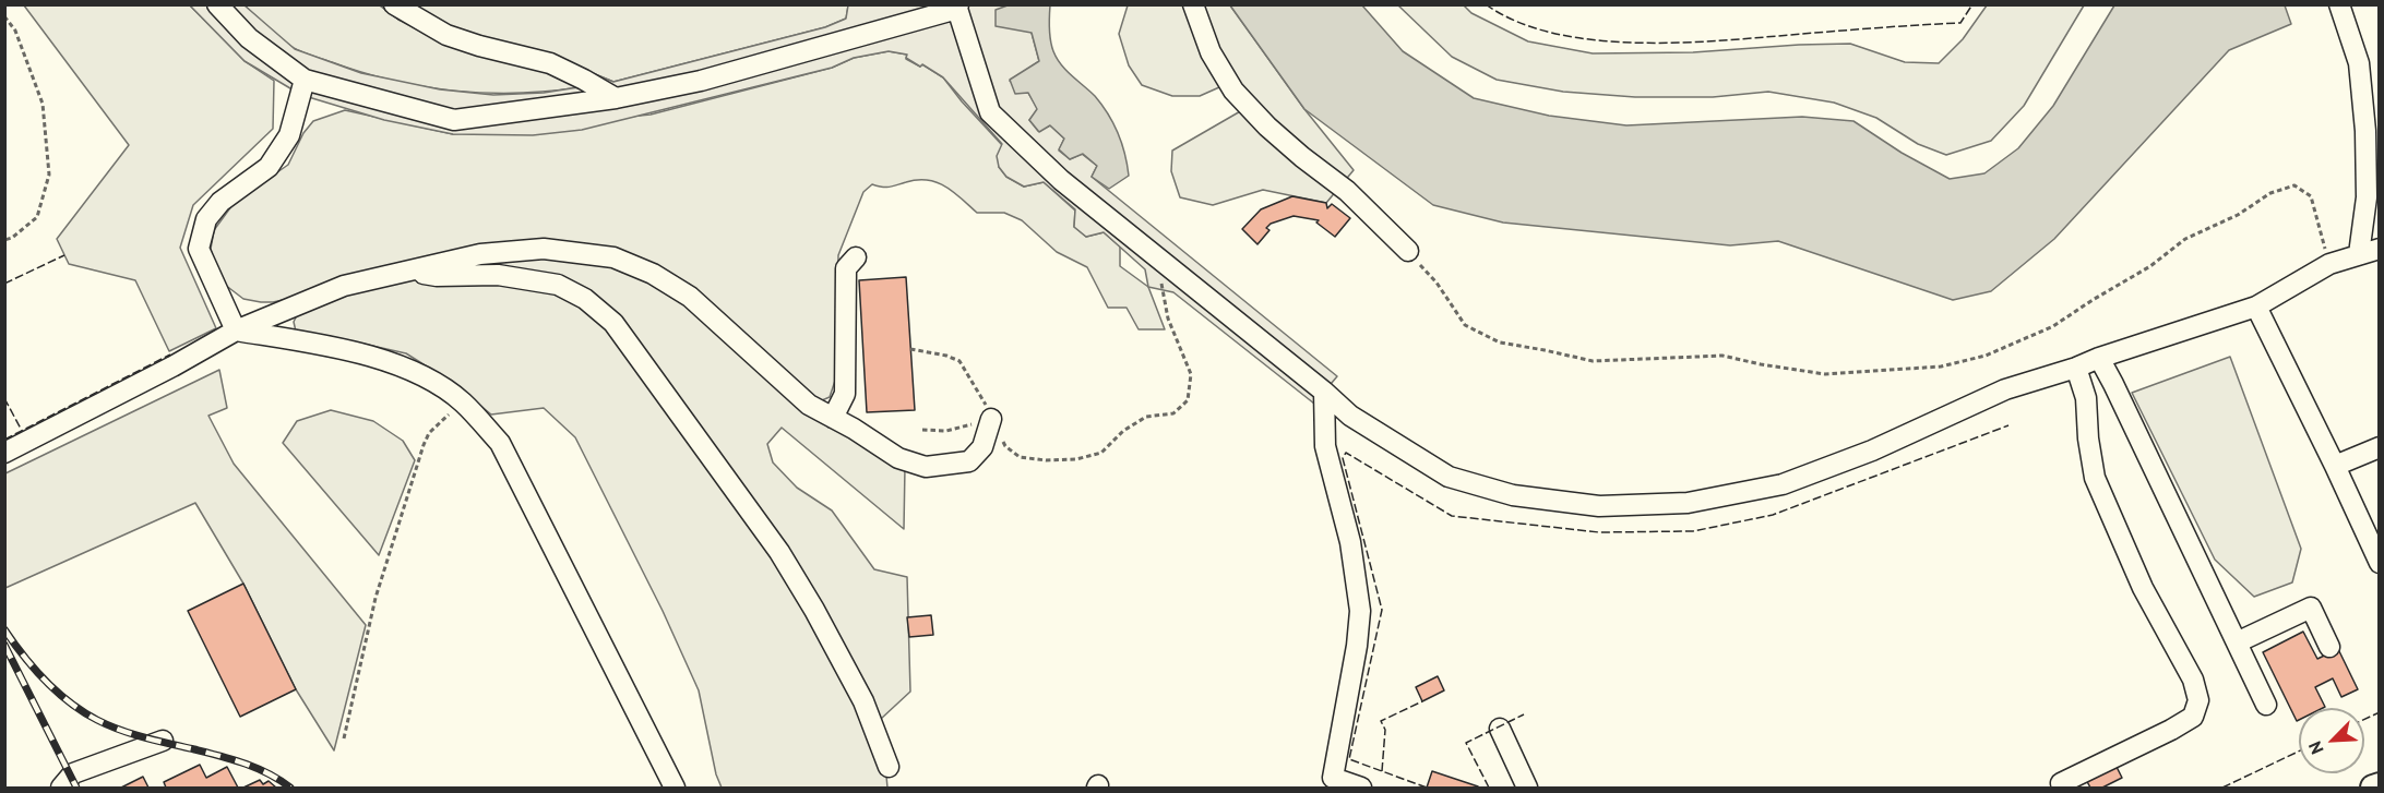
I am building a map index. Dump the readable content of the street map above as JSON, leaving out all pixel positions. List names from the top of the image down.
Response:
{
  "north": "bottom left"
}
